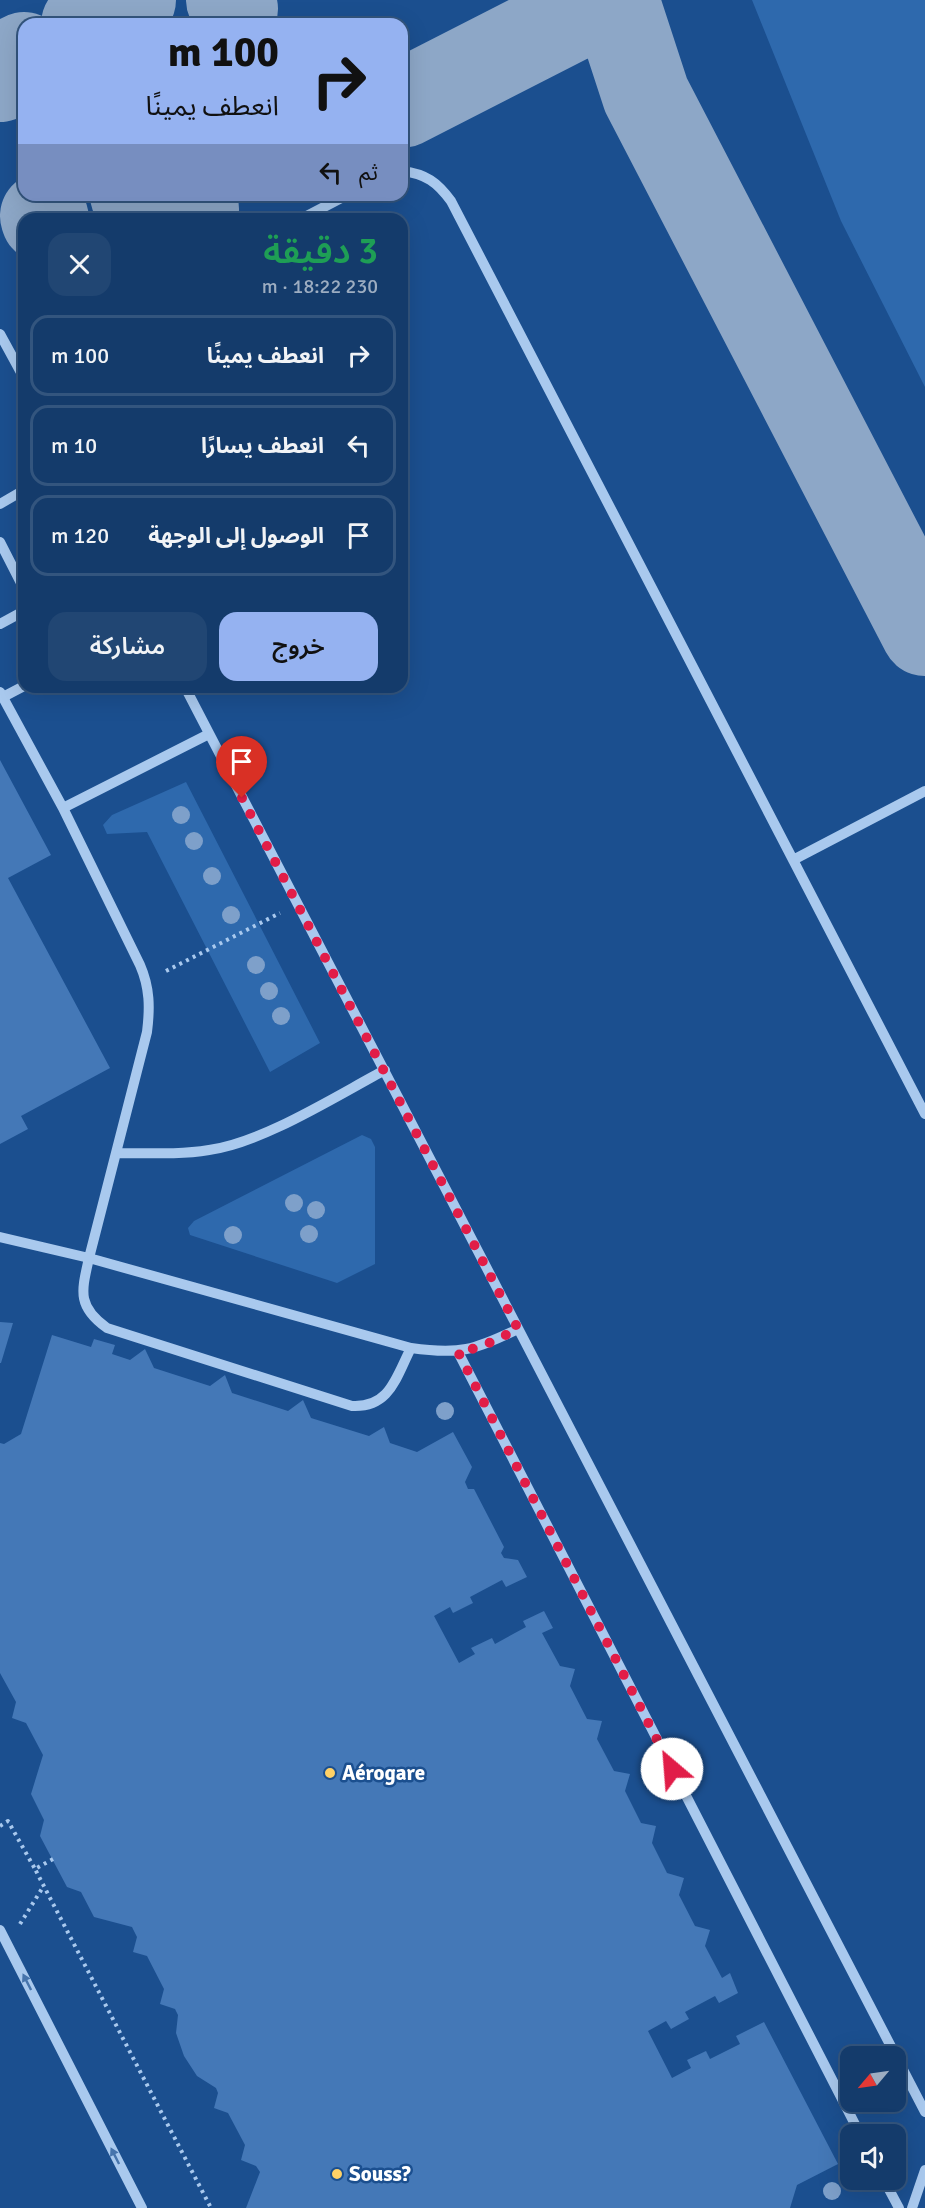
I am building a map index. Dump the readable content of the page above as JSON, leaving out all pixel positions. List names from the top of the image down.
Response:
{
  "places": ["Aérogare", "Souss?"],
  "north": "bottom left",
  "page": {
    "turn": ["100 m", "انعطف يمينًا"],
    "then": "ثم",
    "heading": ["3 دقيقة", "230 m · 18:22"],
    "list": [
      {
        "name": "انعطف يمينًا",
        "value": "100 m"
      },
      {
        "name": "انعطف يسارًا",
        "value": "10 m"
      },
      {
        "name": "الوصول إلى الوجهة",
        "value": "120 m"
      }
    ],
    "buttons": ["خروج", "مشاركة"]
  }
}
